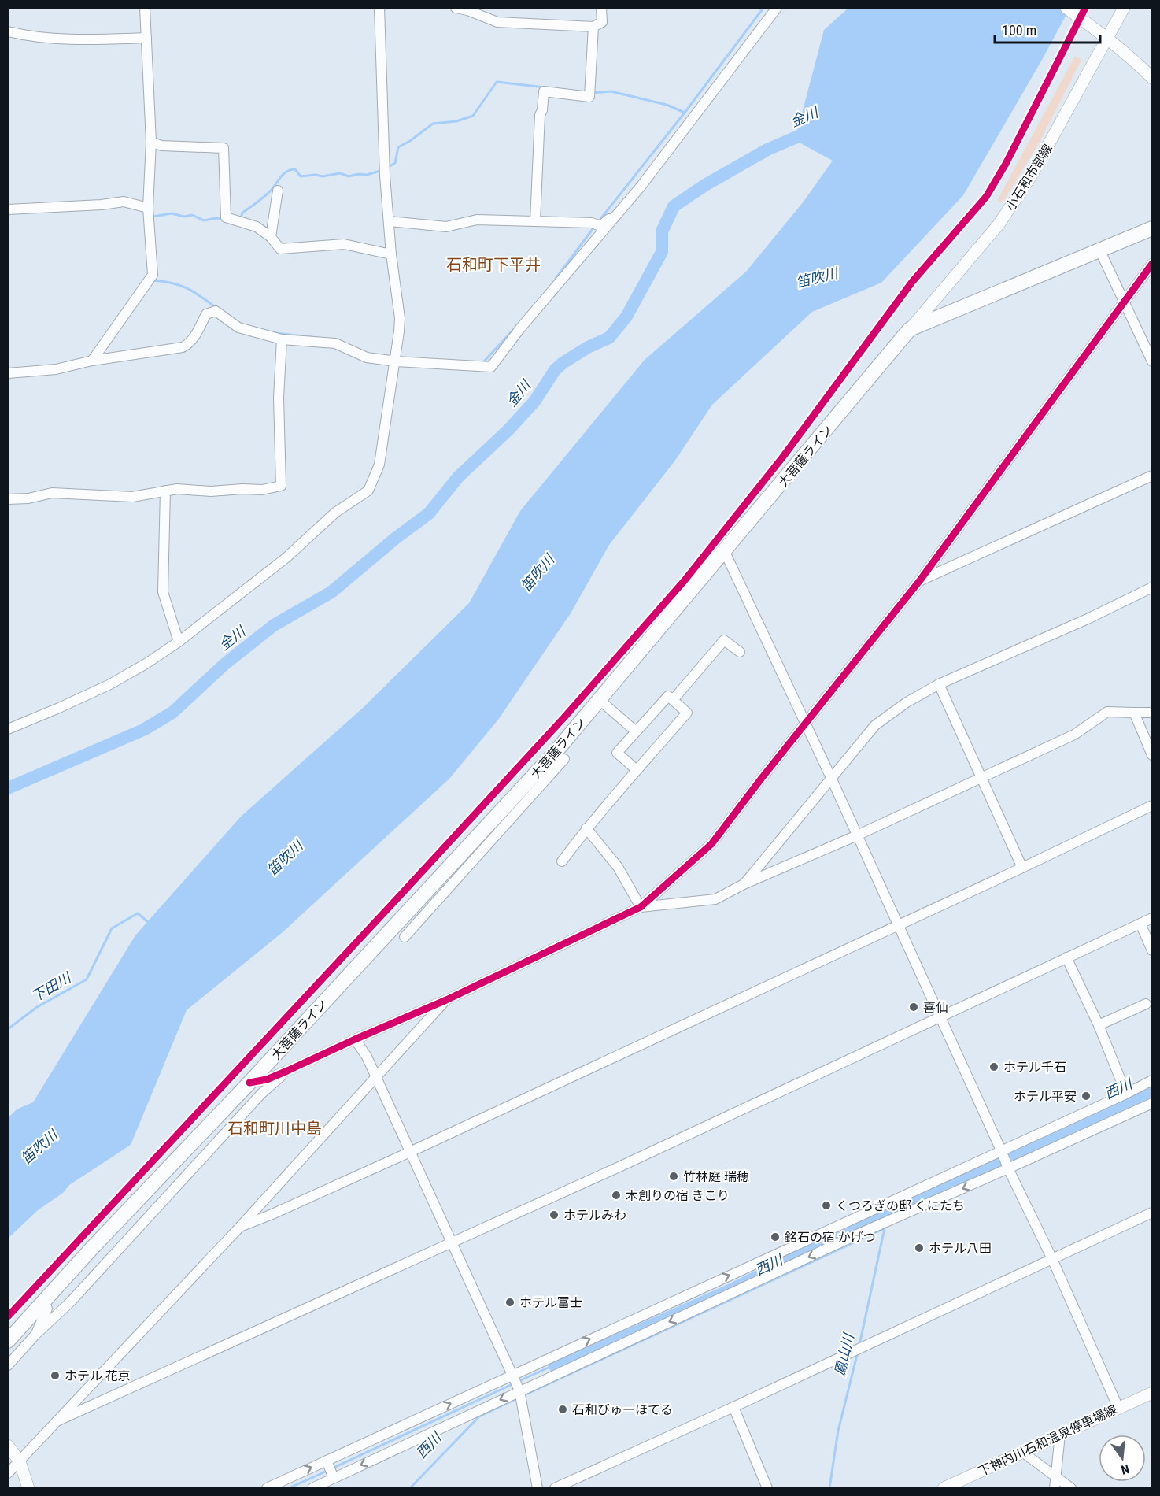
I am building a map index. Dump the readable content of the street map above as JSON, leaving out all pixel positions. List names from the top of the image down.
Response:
{
  "streets": {
    "highway": ["大菩薩ライン"],
    "main road": ["小石和市部線", "下神内川石和温泉停車場線"]
  },
  "crossings": [
    ["小石和市部線", "大菩薩ライン"]
  ],
  "districts": ["石和町下平井", "石和町川中島"],
  "water": [
    "金川",
    "笛吹川",
    "下田川",
    "西川",
    "鳳山川"
  ],
  "places": [
    "喜仙",
    "ホテル千石",
    "ホテル平安",
    "竹林庭 瑞穂",
    "木創りの宿 きこり",
    "くつろぎの邸 くにたち",
    "ホテルみわ",
    "銘石の宿 かげつ",
    "ホテル八田",
    "ホテル富士",
    "ホテル 花京",
    "石和びゅーほてる"
  ],
  "scale_bar": "100 m",
  "north": "bottom"
}
